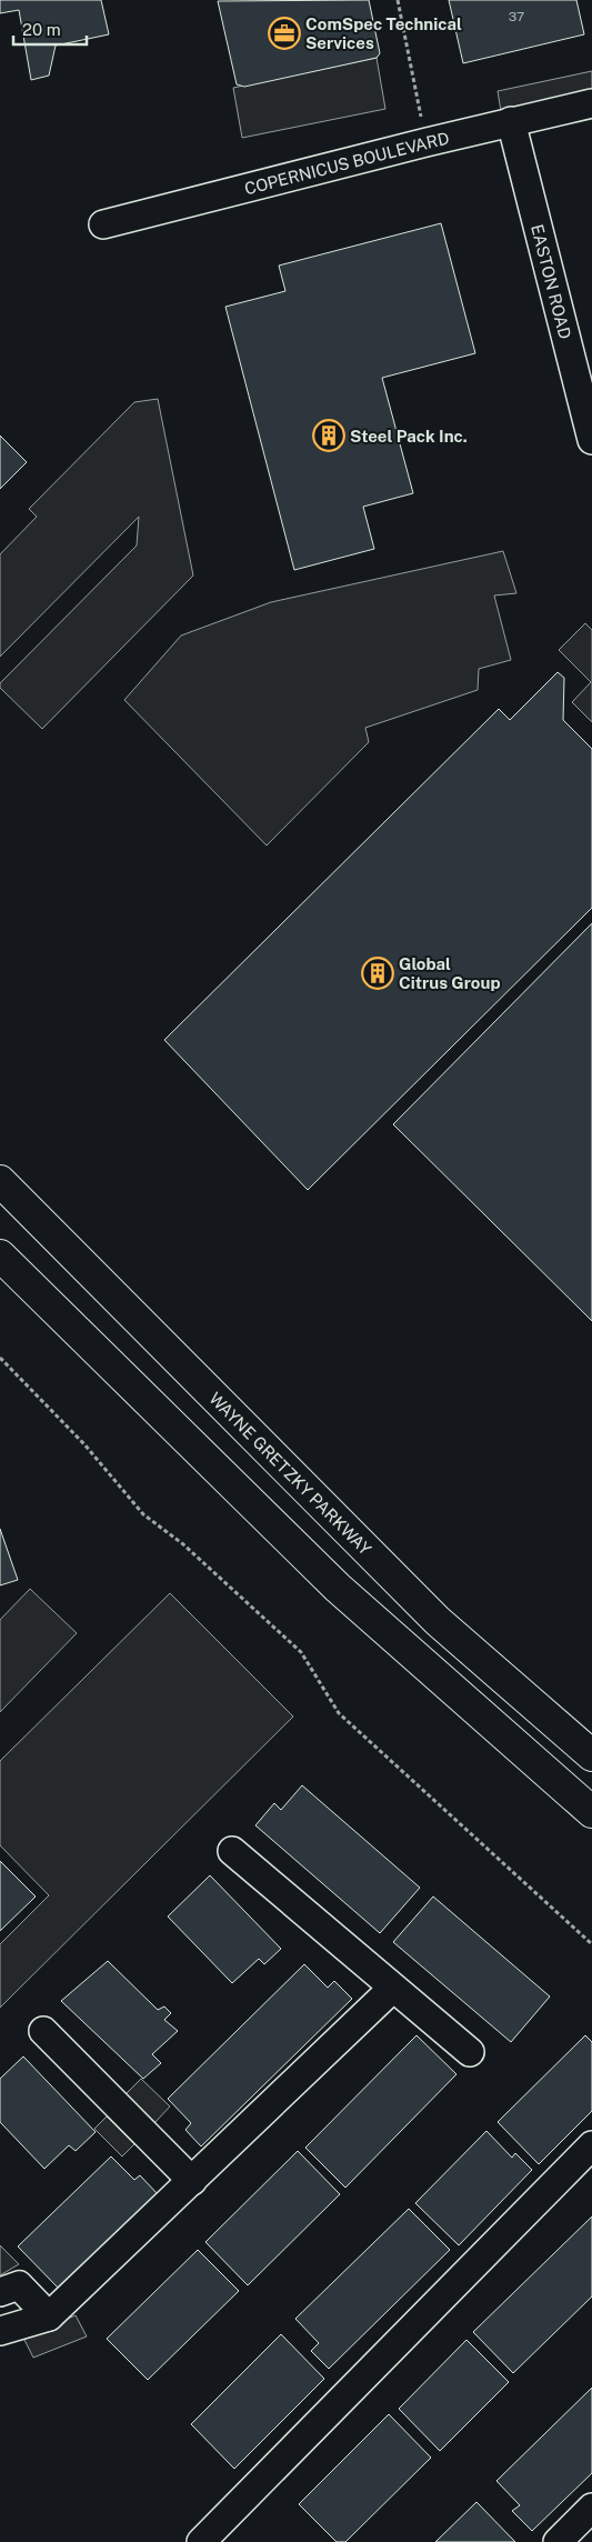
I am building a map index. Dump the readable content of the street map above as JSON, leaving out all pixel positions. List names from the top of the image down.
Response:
{
  "streets": {
    "main road": ["WAYNE GRETZKY PARKWAY"],
    "street": ["COPERNICUS BOULEVARD", "EASTON ROAD"]
  },
  "crossings": [
    ["COPERNICUS BOULEVARD", "EASTON ROAD"]
  ],
  "places": {
    "office": ["ComSpec Technical Services"],
    "building": ["Steel Pack Inc.", "Global Citrus Group"]
  },
  "house_numbers": ["37"],
  "scale_bar": "20 m"
}
